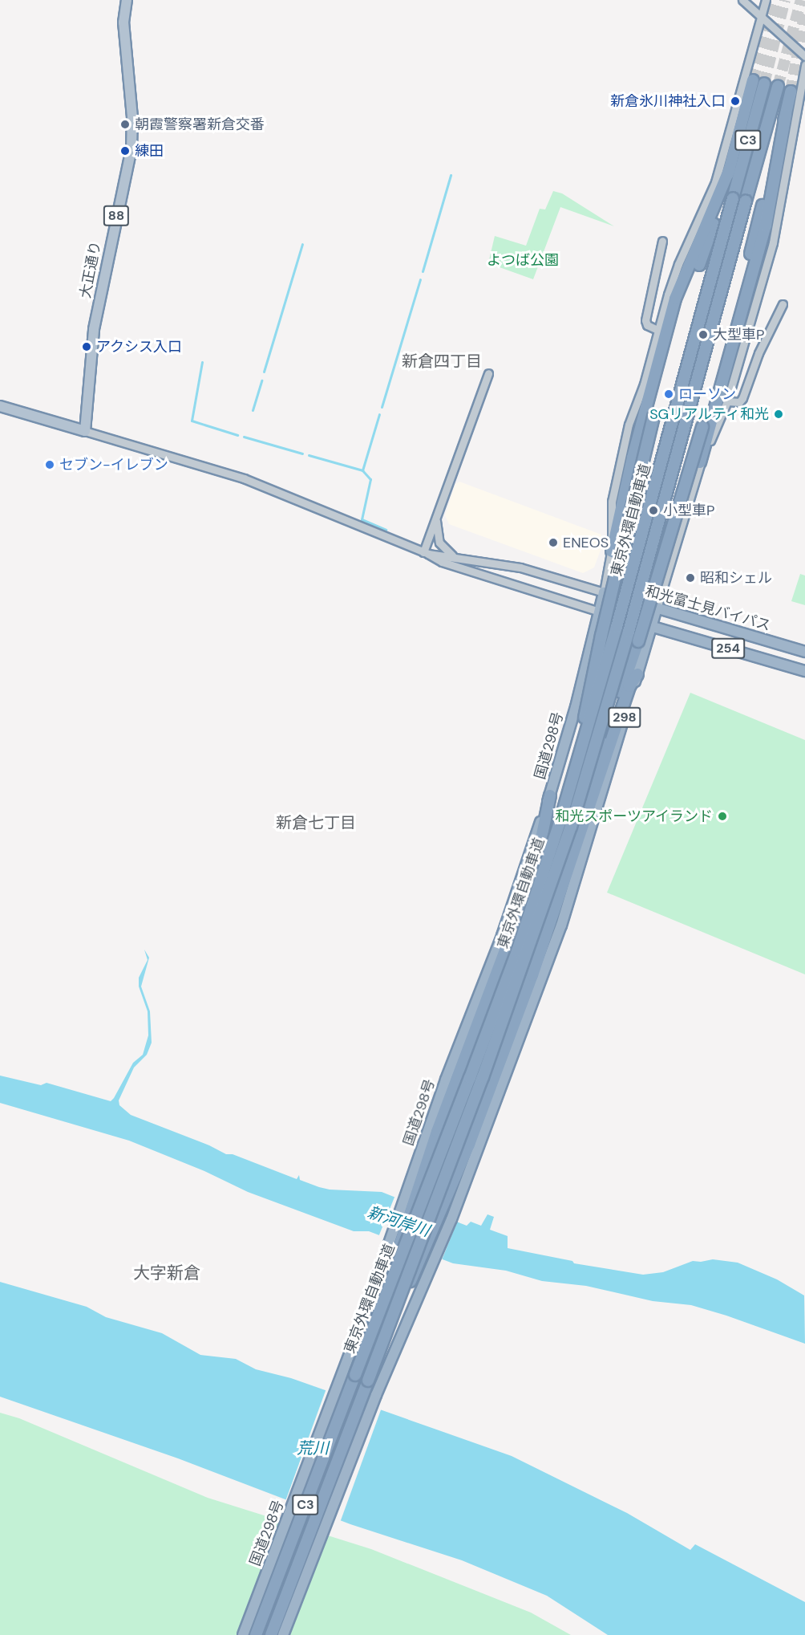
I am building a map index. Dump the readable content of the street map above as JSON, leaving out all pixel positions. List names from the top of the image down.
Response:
{
  "streets": {
    "highway": [
      "C3",
      "東京外環自動車道",
      "和光富士見バイパス",
      "254",
      "298",
      "国道298号"
    ],
    "main road": ["88", "大正通り"]
  },
  "crossings": [
    ["和光富士見バイパス", "298"],
    ["和光富士見バイパス", "国道298号"],
    ["254", "298"],
    ["254", "国道298号"]
  ],
  "districts": ["新倉四丁目", "新倉七丁目", "大字新倉"],
  "water": ["新河岸川", "荒川"],
  "parks": ["よつば公園"],
  "places": [
    "新倉氷川神社入口",
    "朝霞警察署新倉交番",
    "練田",
    "大型車P",
    "アクシス入口",
    "ローソン",
    "SGリアルティ和光",
    "セブン-イレブン",
    "小型車P",
    "ENEOS",
    "昭和シェル",
    "和光スポーツアイランド"
  ]
}
